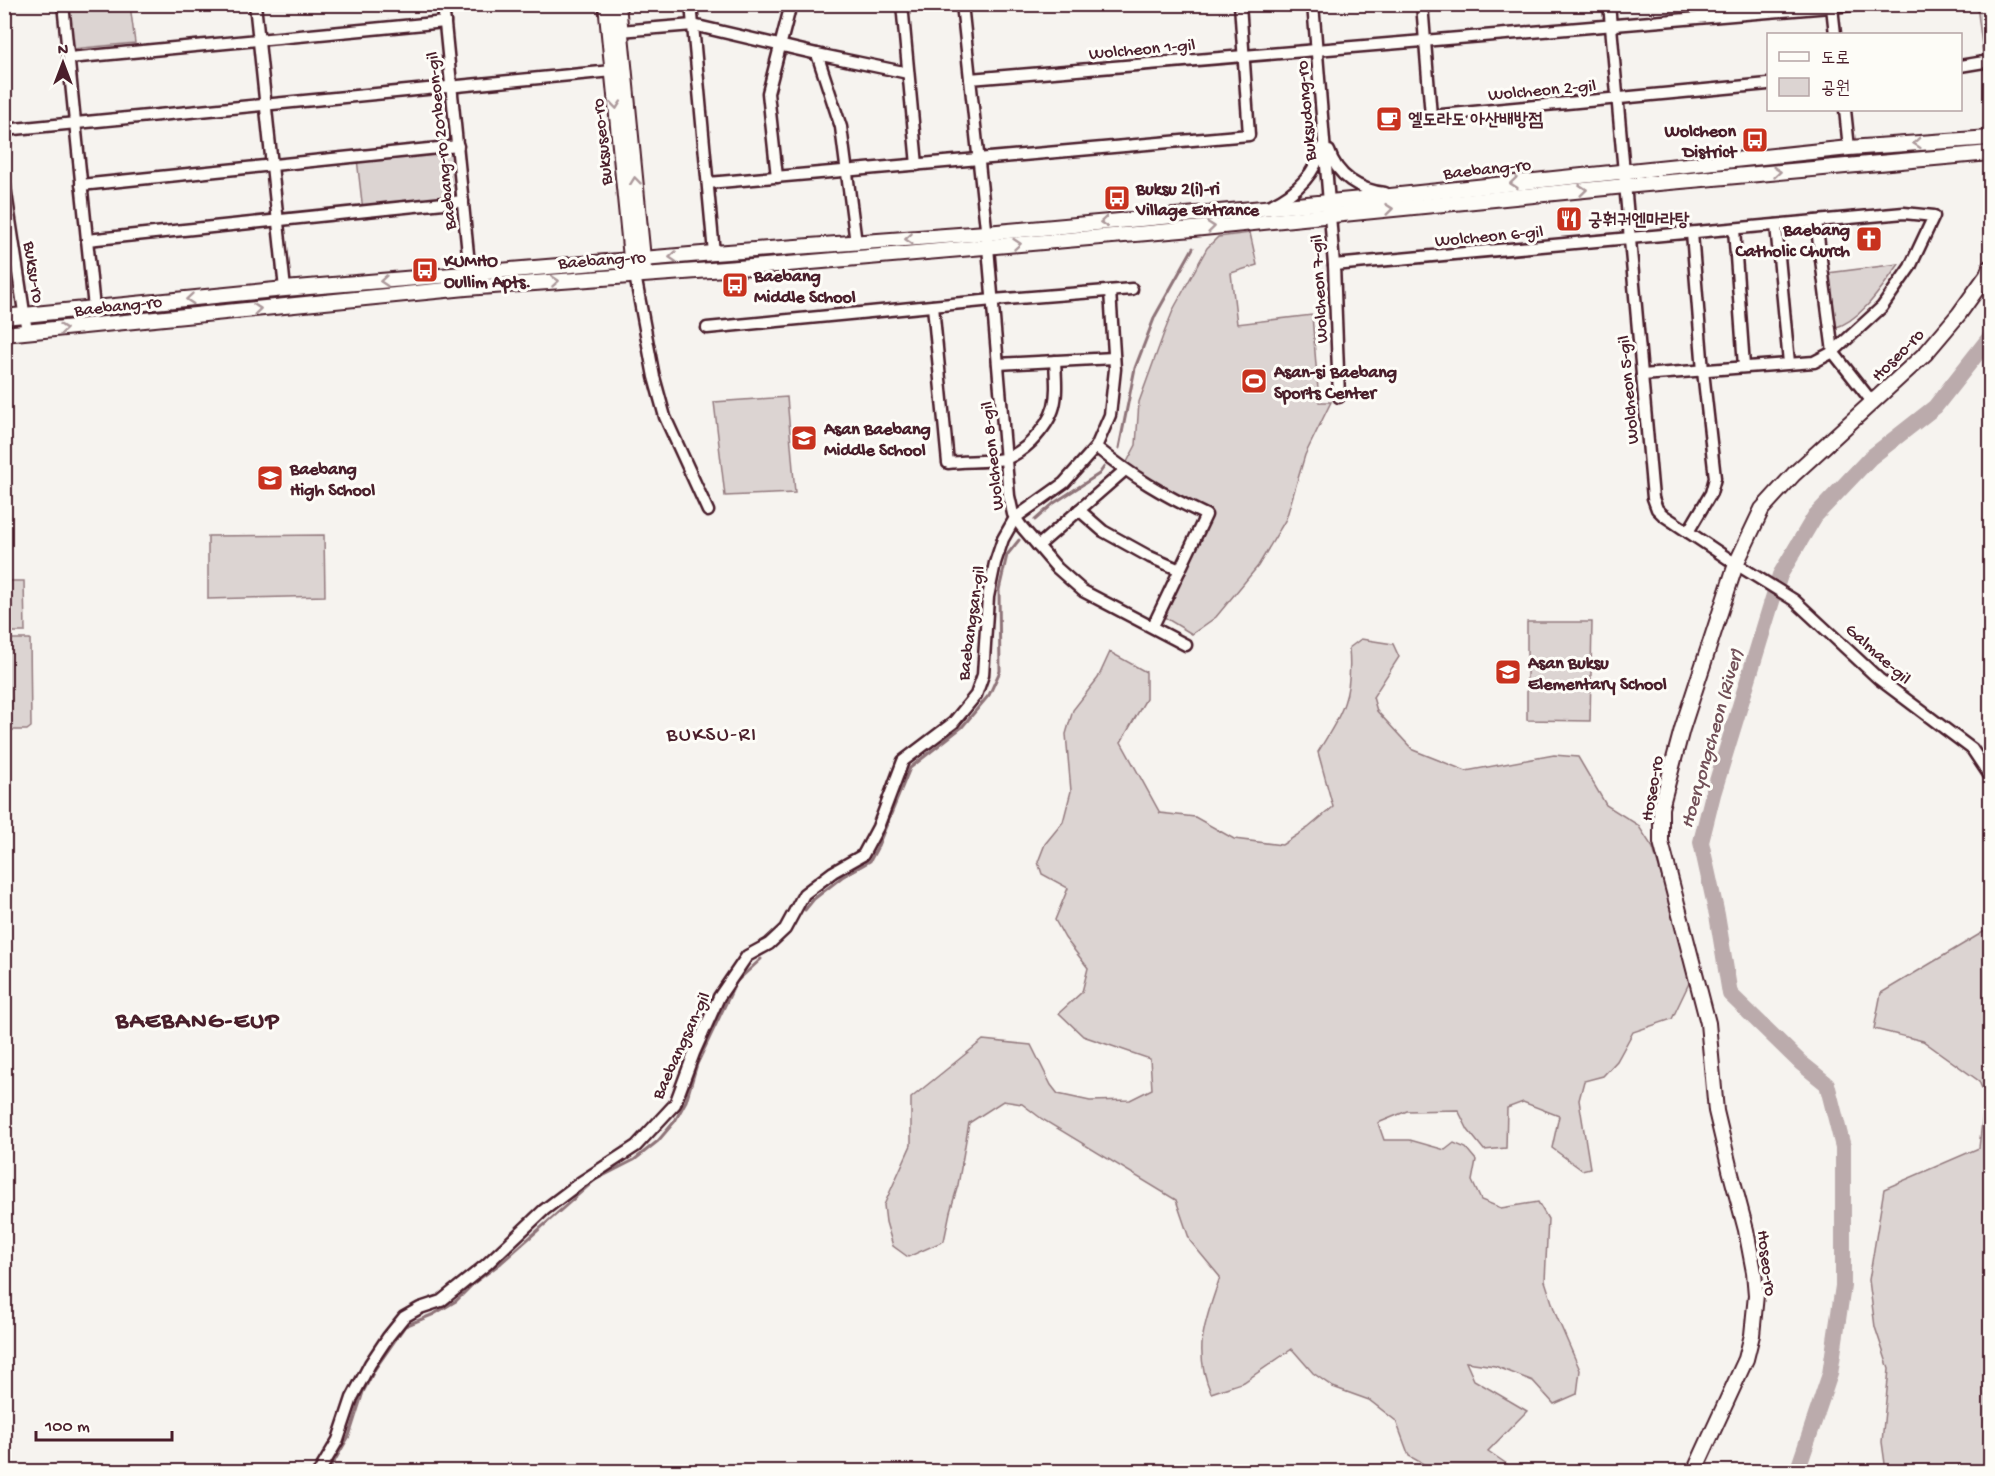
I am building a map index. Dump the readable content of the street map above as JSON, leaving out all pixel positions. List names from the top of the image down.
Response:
{
  "streets": {
    "street": [
      "Wolcheon 1-gil",
      "Wolcheon 2-gil",
      "Buksudong-ro",
      "Baebang-ro 201beon-gil",
      "Buksuseo-ro",
      "Baebang-ro",
      "Wolcheon 6-gil",
      "Buksu-ro",
      "Wolcheon 7-gil",
      "Hoseo-ro",
      "Wolcheon 5-gil",
      "Wolcheon 8-gil",
      "Baebangsan-gil",
      "Galmae-gil"
    ]
  },
  "crossings": [
    ["Wolcheon 1-gil", "Wolcheon 2-gil"],
    ["Wolcheon 1-gil", "Buksudong-ro"],
    ["Wolcheon 1-gil", "Wolcheon 5-gil"],
    ["Wolcheon 2-gil", "Wolcheon 5-gil"],
    ["Buksudong-ro", "Baebang-ro"],
    ["Buksudong-ro", "Wolcheon 7-gil"],
    ["Baebang-ro 201beon-gil", "Baebang-ro"],
    ["Buksuseo-ro", "Baebang-ro"],
    ["Baebang-ro", "Buksu-ro"],
    ["Baebang-ro", "Wolcheon 7-gil"],
    ["Baebang-ro", "Wolcheon 5-gil"],
    ["Baebang-ro", "Wolcheon 8-gil"],
    ["Wolcheon 6-gil", "Wolcheon 7-gil"],
    ["Wolcheon 6-gil", "Wolcheon 5-gil"],
    ["Hoseo-ro", "Wolcheon 5-gil"],
    ["Hoseo-ro", "Galmae-gil"],
    ["Wolcheon 5-gil", "Galmae-gil"],
    ["Wolcheon 8-gil", "Baebangsan-gil"]
  ],
  "districts": ["BUKSU-RI", "BAEBANG-EUP"],
  "water": ["Hoeryongcheon (River)"],
  "places": {
    "cafe": ["엘도라도 아산배방점"],
    "bus stop": [
      "Wolcheon District",
      "Buksu 2(i)-ri Village Entrance",
      "KUMHO Oullim Apts.",
      "Baebang Middle School"
    ],
    "restaurant": ["궁훠궈엔마라탕"],
    "church": ["Baebang Catholic Church"],
    "sports": ["Asan-si Baebang Sports Center"],
    "school or university": ["Asan Baebang Middle School", "Baebang High School", "Asan Buksu Elementary School"]
  },
  "legend": ["도로", "공원"],
  "scale_bar": "100 m",
  "north": "top"
}
